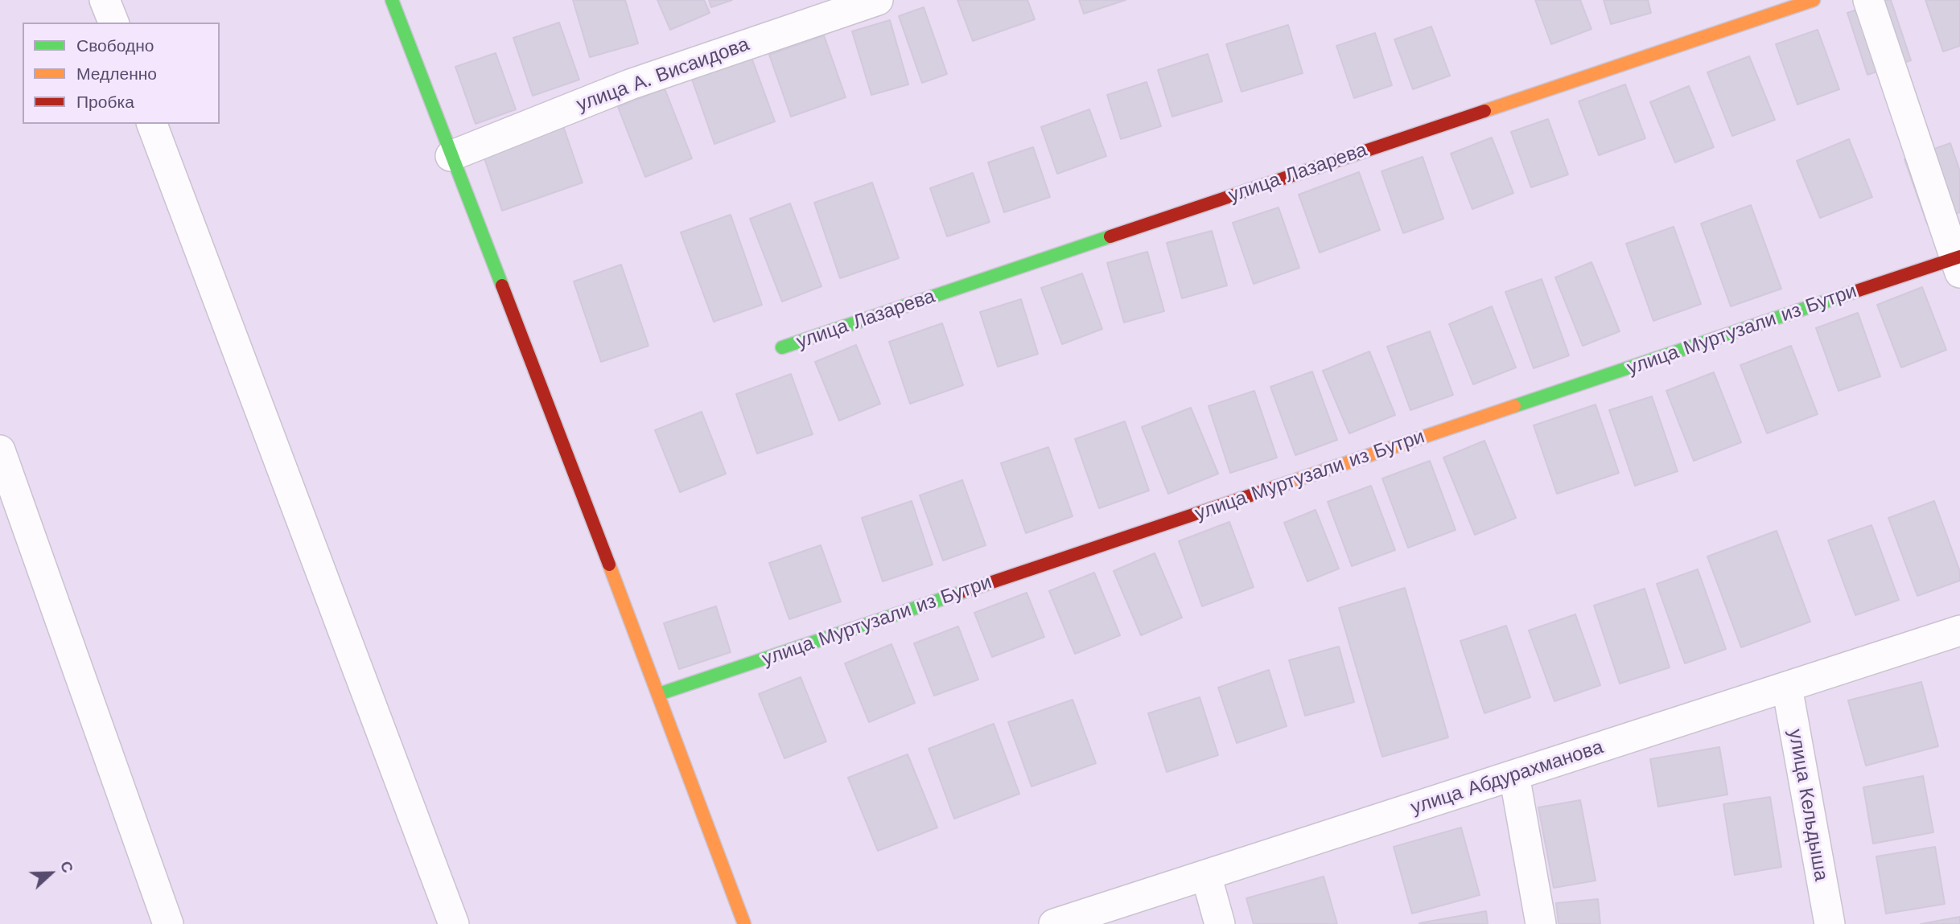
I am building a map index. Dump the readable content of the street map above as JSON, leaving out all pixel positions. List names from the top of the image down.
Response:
{
  "streets": {
    "street": [
      "улица А. Висаидова",
      "улица Лазарева",
      "улица Муртузали из Бутри",
      "улица Абдурахманова",
      "улица Кельдыша"
    ]
  },
  "crossings": [
    ["улица Абдурахманова", "улица Кельдыша"]
  ],
  "legend": ["Свободно", "Медленно", "Пробка"],
  "north": "right"
}
